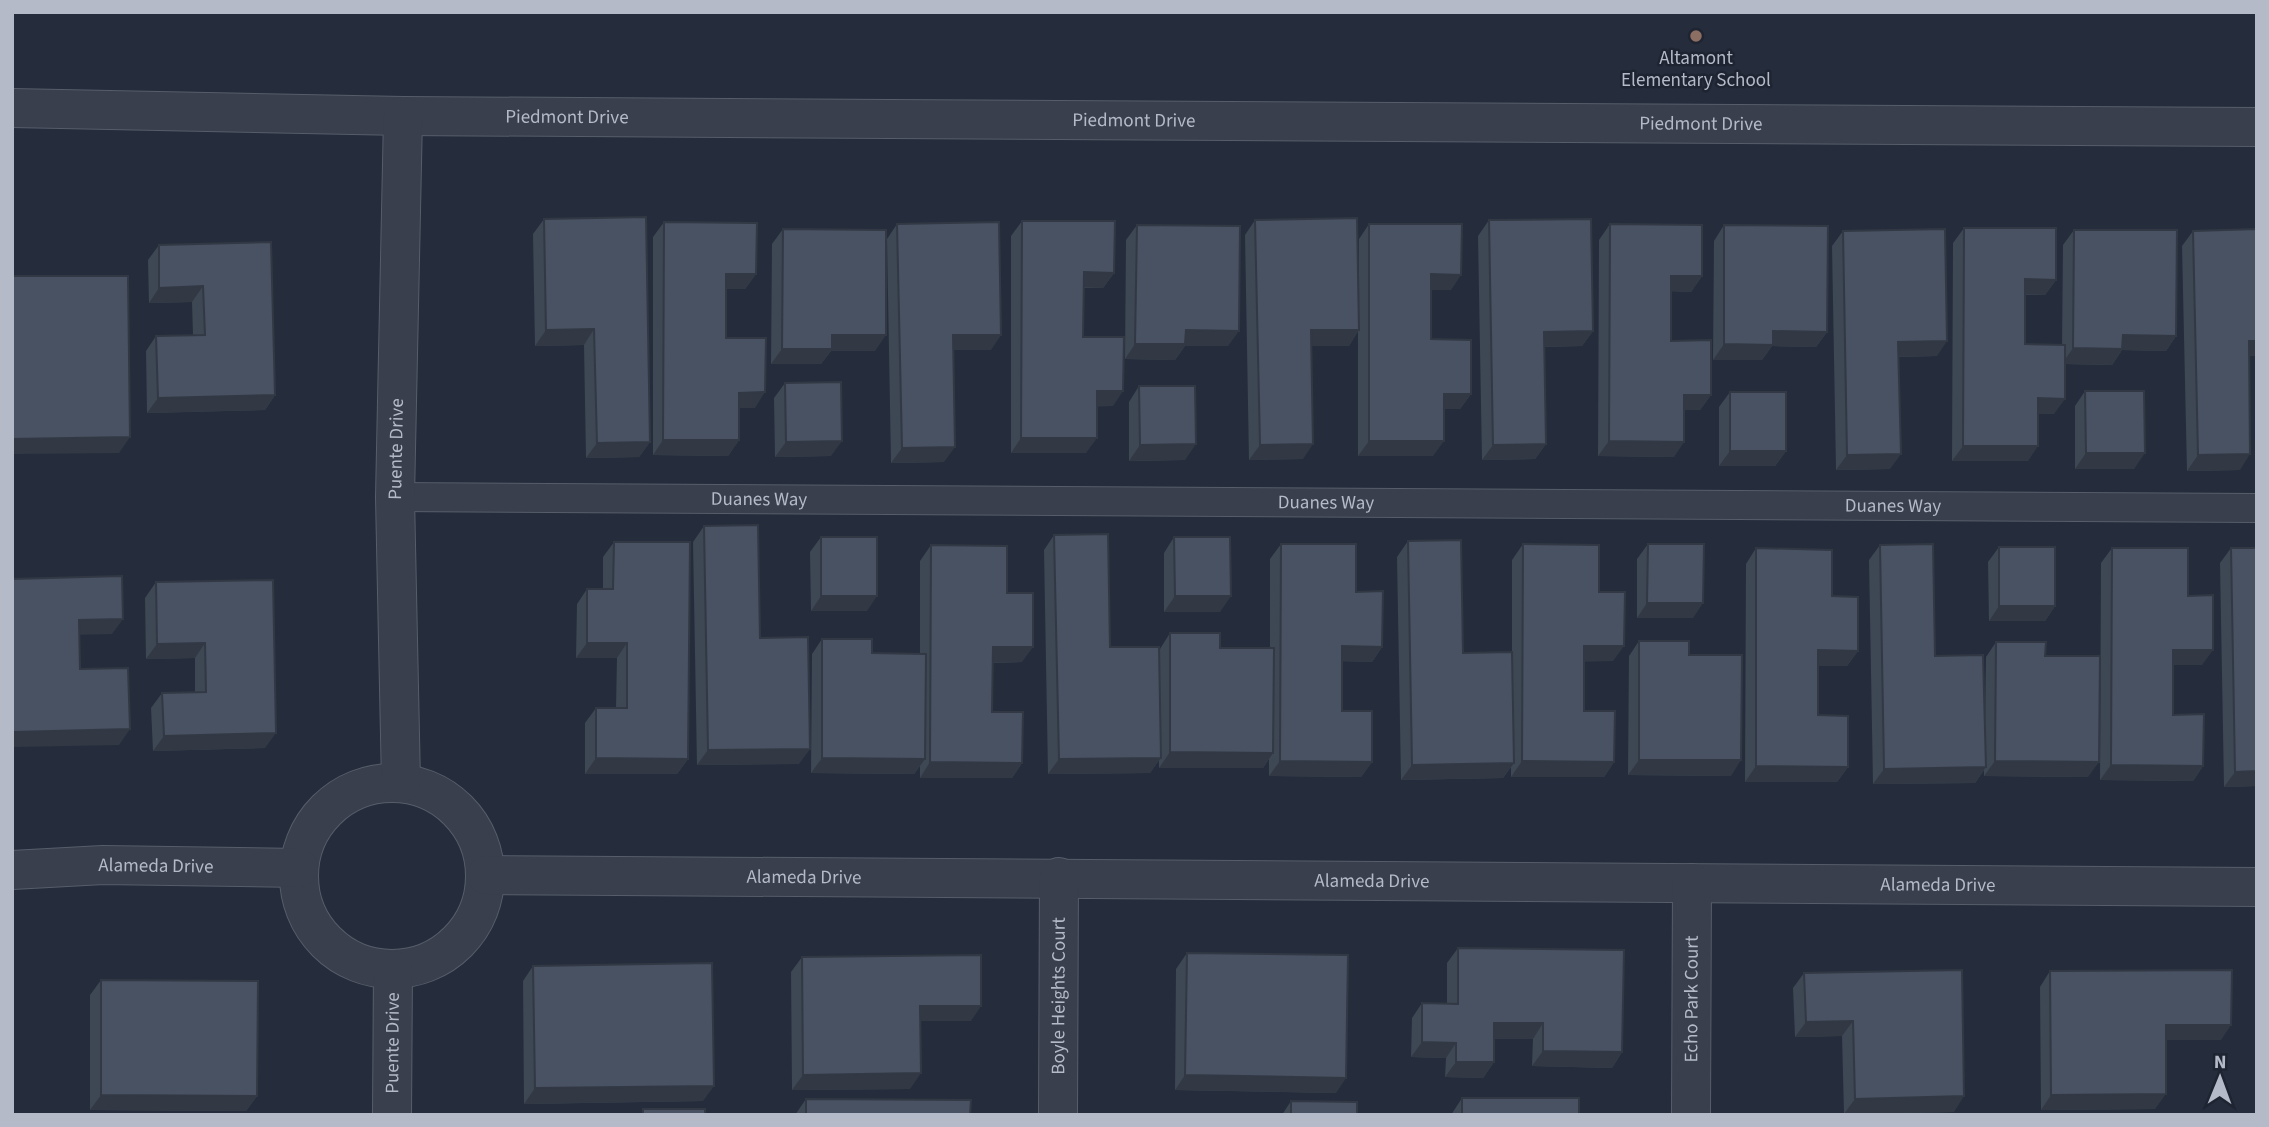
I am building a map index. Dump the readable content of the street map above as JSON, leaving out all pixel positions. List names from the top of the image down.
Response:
{
  "streets": {
    "street": [
      "Piedmont Drive",
      "Puente Drive",
      "Alameda Drive",
      "Boyle Heights Court",
      "Echo Park Court"
    ],
    "lane": ["Duanes Way"]
  },
  "crossings": [
    ["Piedmont Drive", "Puente Drive"],
    ["Puente Drive", "Duanes Way"],
    ["Puente Drive", "Alameda Drive"],
    ["Alameda Drive", "Boyle Heights Court"],
    ["Alameda Drive", "Echo Park Court"]
  ],
  "places": ["Altamont Elementary School"],
  "north": "top"
}
